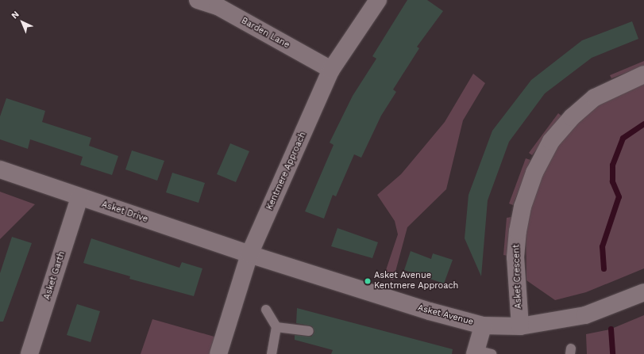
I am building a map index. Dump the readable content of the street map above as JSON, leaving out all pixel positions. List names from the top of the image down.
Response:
{
  "streets": {
    "street": [
      "Barden Lane",
      "Kentmere Approach",
      "Asket Drive",
      "Asket Garth",
      "Asket Crescent",
      "Asket Avenue"
    ]
  },
  "crossings": [
    ["Barden Lane", "Kentmere Approach"],
    ["Kentmere Approach", "Asket Drive"],
    ["Kentmere Approach", "Asket Avenue"],
    ["Asket Drive", "Asket Garth"],
    ["Asket Drive", "Asket Avenue"],
    ["Asket Crescent", "Asket Avenue"]
  ],
  "places": ["Asket Avenue Kentmere Approach"],
  "north": "top left"
}
